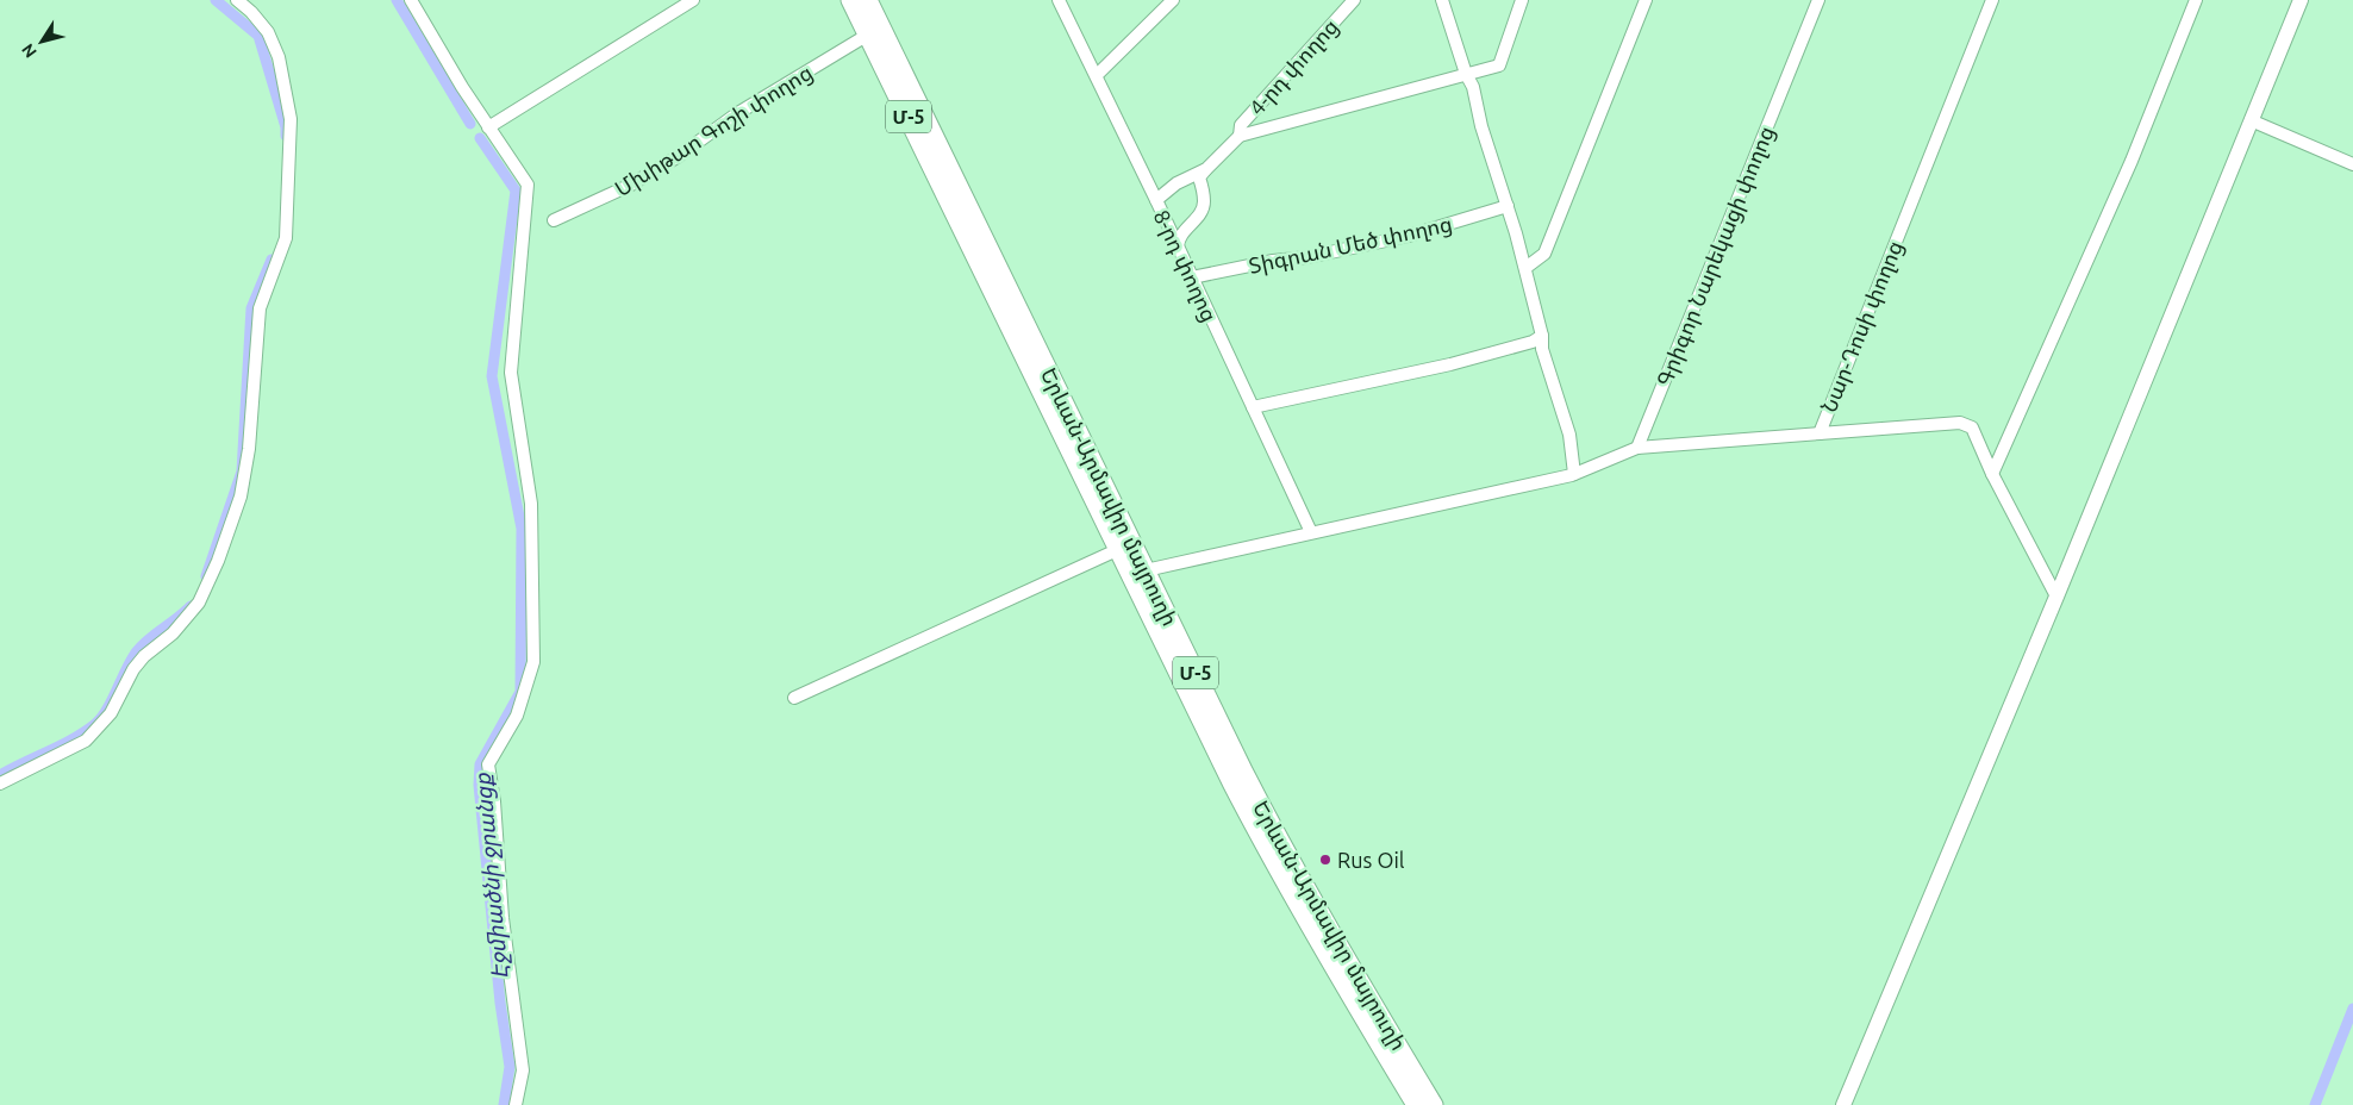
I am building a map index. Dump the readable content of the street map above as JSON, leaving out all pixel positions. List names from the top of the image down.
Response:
{
  "streets": {
    "highway": ["Մ-5", "Երևան-Արմավիր մայրուղի"],
    "street": [
      "4-րդ փողոց",
      "Մխիթար Գոշի փողոց",
      "Տիգրան Մեծ փողոց",
      "Գրիգոր Նարեկացի փողոց",
      "8-րդ փողոց",
      "Նար-Դոսի փողոց"
    ]
  },
  "crossings": [
    ["Մ-5", "Մխիթար Գոշի փողոց"],
    ["Մ-5", "Երևան-Արմավիր մայրուղի"],
    ["Տիգրան Մեծ փողոց", "8-րդ փողոց"]
  ],
  "water": ["Էջմիածնի ջրանցք"],
  "places": ["Rus Oil"],
  "north": "bottom left"
}
